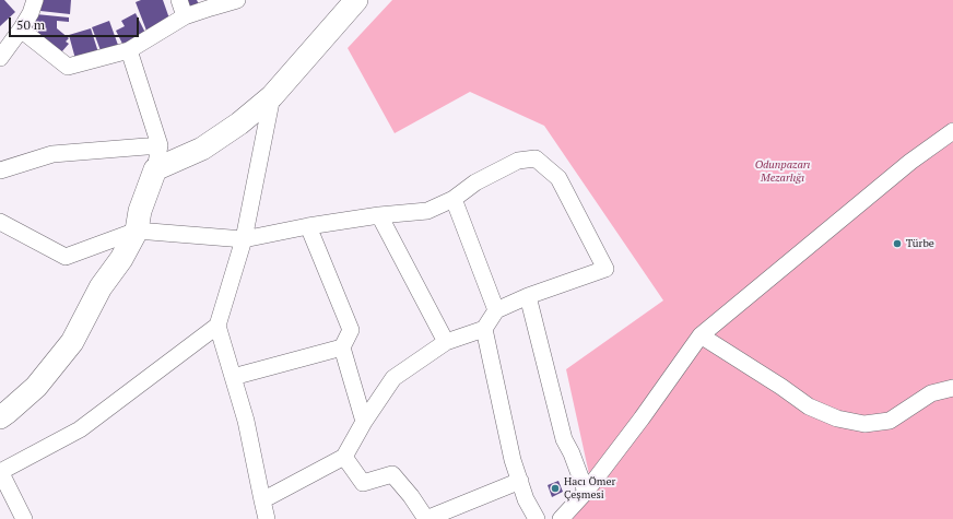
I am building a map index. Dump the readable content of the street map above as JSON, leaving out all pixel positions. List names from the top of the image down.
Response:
{
  "parks": ["Odunpazarı Mezarlığı"],
  "places": ["Türbe", "Hacı Ömer Çeşmesi"],
  "scale_bar": "50 m"
}
